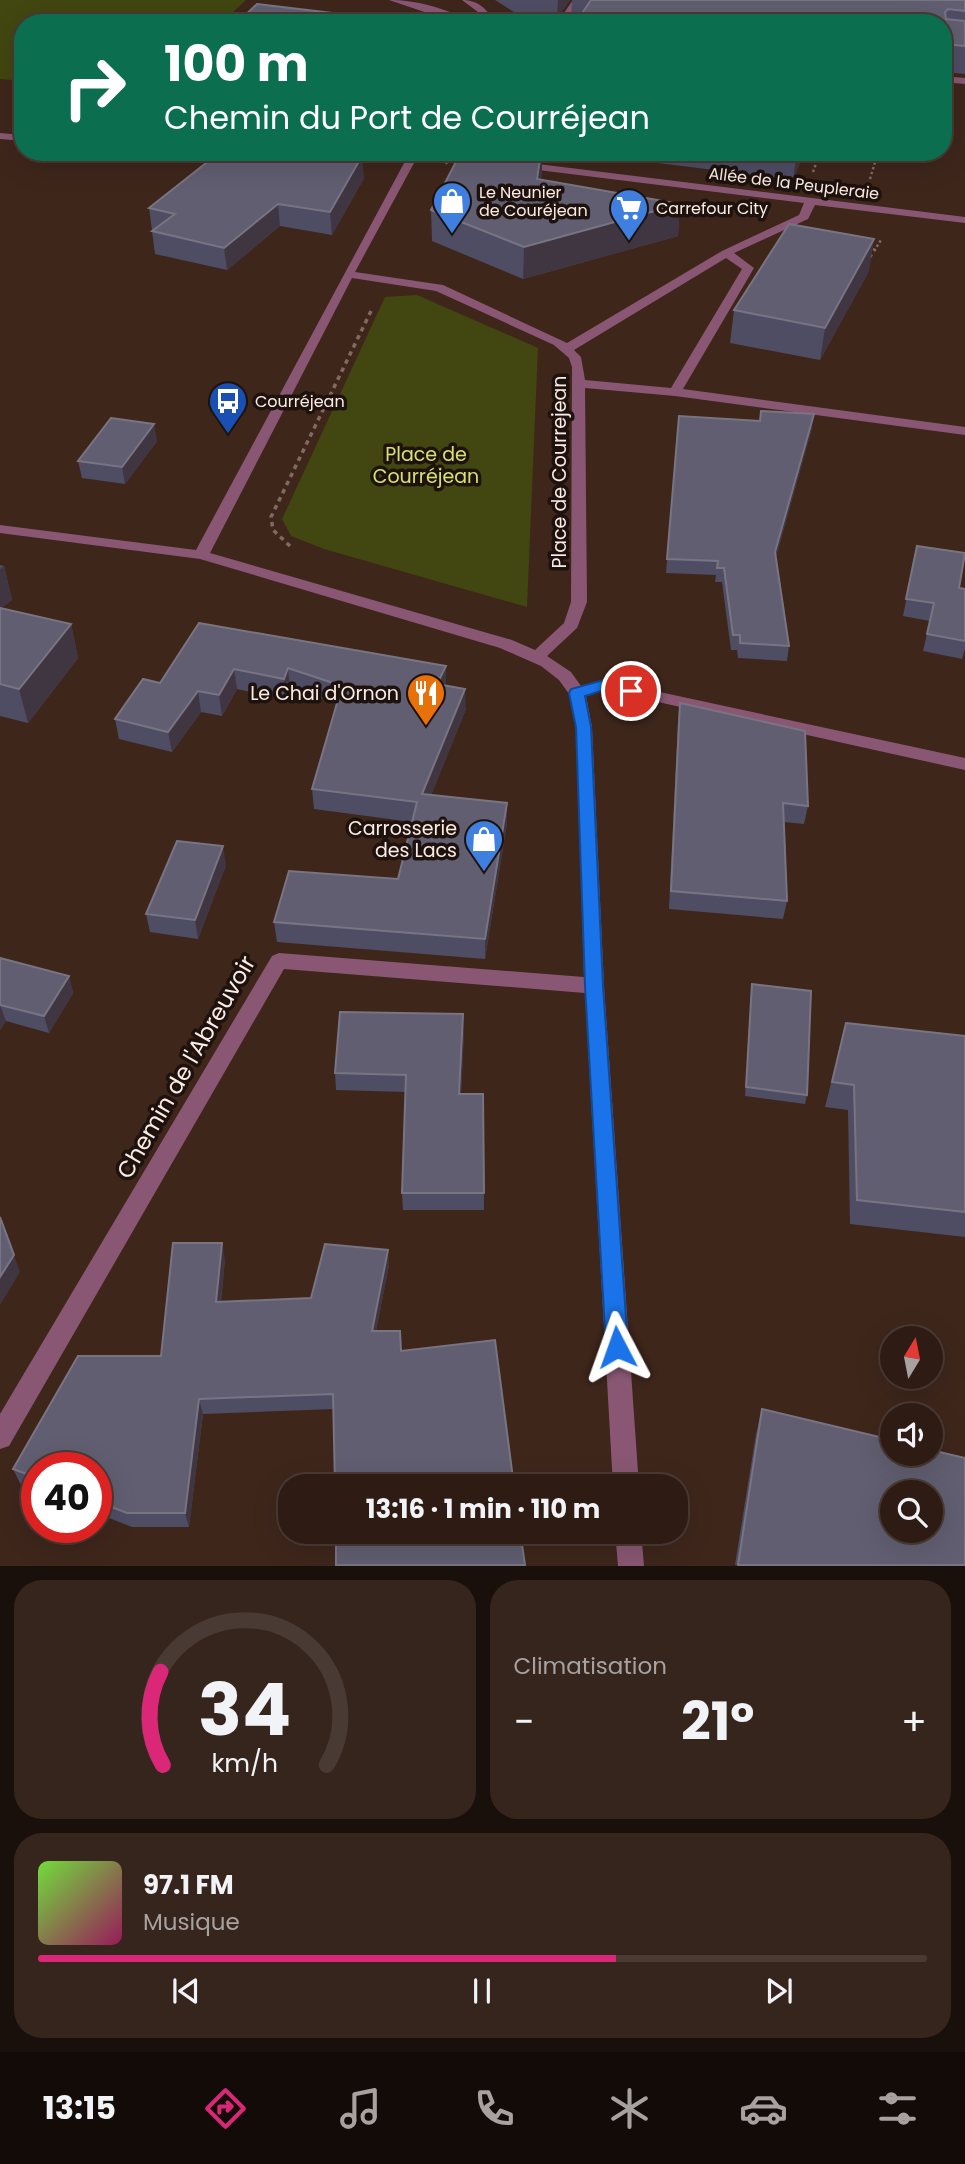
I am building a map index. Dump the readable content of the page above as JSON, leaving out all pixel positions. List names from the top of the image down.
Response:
{
  "streets": {
    "street": ["Allée de la Peupleraie", "Place de Courrejean", "Chemin de l'Abreuvoir"]
  },
  "parks": ["Place de Courréjean"],
  "places": {
    "shop": ["Le Neunier de Couréjean", "Carrosserie des Lacs"],
    "supermarket": ["Carrefour City"],
    "bus stop": ["Courréjean"],
    "restaurant": ["Le Chai d'Ornon"]
  },
  "north": "top",
  "page": {
    "turn": ["100 m", "Chemin du Port de Courréjean"],
    "limit": "40",
    "trip": "13:16 · 1 min · 110 m",
    "tile": "Climatisation",
    "heat": ["−", "21°", "+"],
    "song": ["97.1 FM", "Musique"],
    "tabs": "13:15",
    "gauge": ["34", "km/h"]
  }
}
